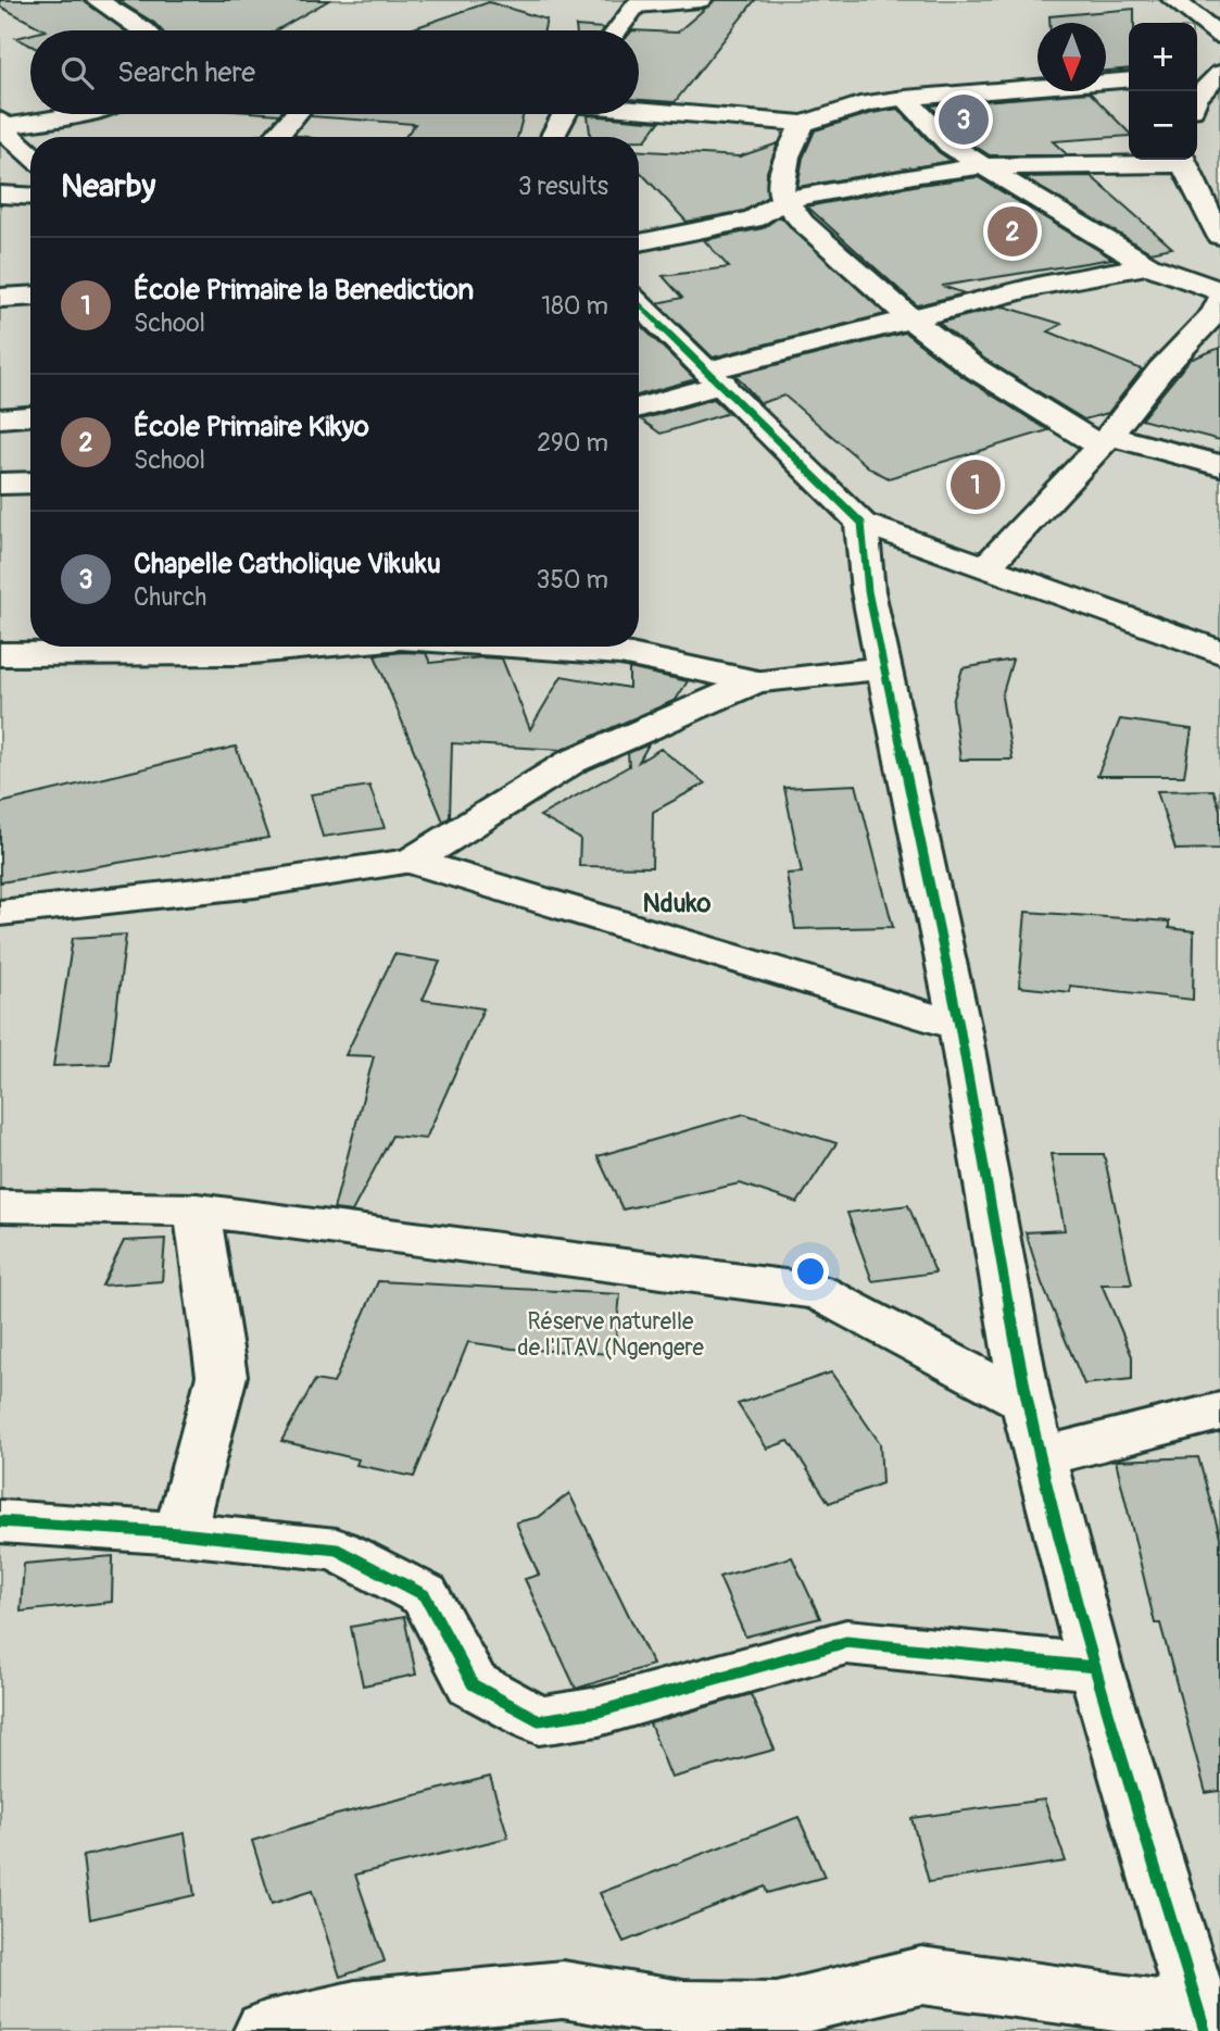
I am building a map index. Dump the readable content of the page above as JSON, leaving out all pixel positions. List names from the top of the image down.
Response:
{
  "districts": ["Nduko"],
  "parks": ["Réserve naturelle de l'ITAV (Ngengere"],
  "north": "bottom",
  "page": {
    "map_buttons": ["+", "−"],
    "search": "Search here",
    "pins": ["3", "2", "1"],
    "heading": ["Nearby", "3 results"],
    "list": [
      {
        "mark": "1",
        "name": "École Primaire la Benediction",
        "note": "School",
        "value": "180 m"
      },
      {
        "mark": "2",
        "name": "École Primaire Kikyo",
        "note": "School",
        "value": "290 m"
      },
      {
        "mark": "3",
        "name": "Chapelle Catholique Vikuku",
        "note": "Church",
        "value": "350 m"
      }
    ]
  }
}
